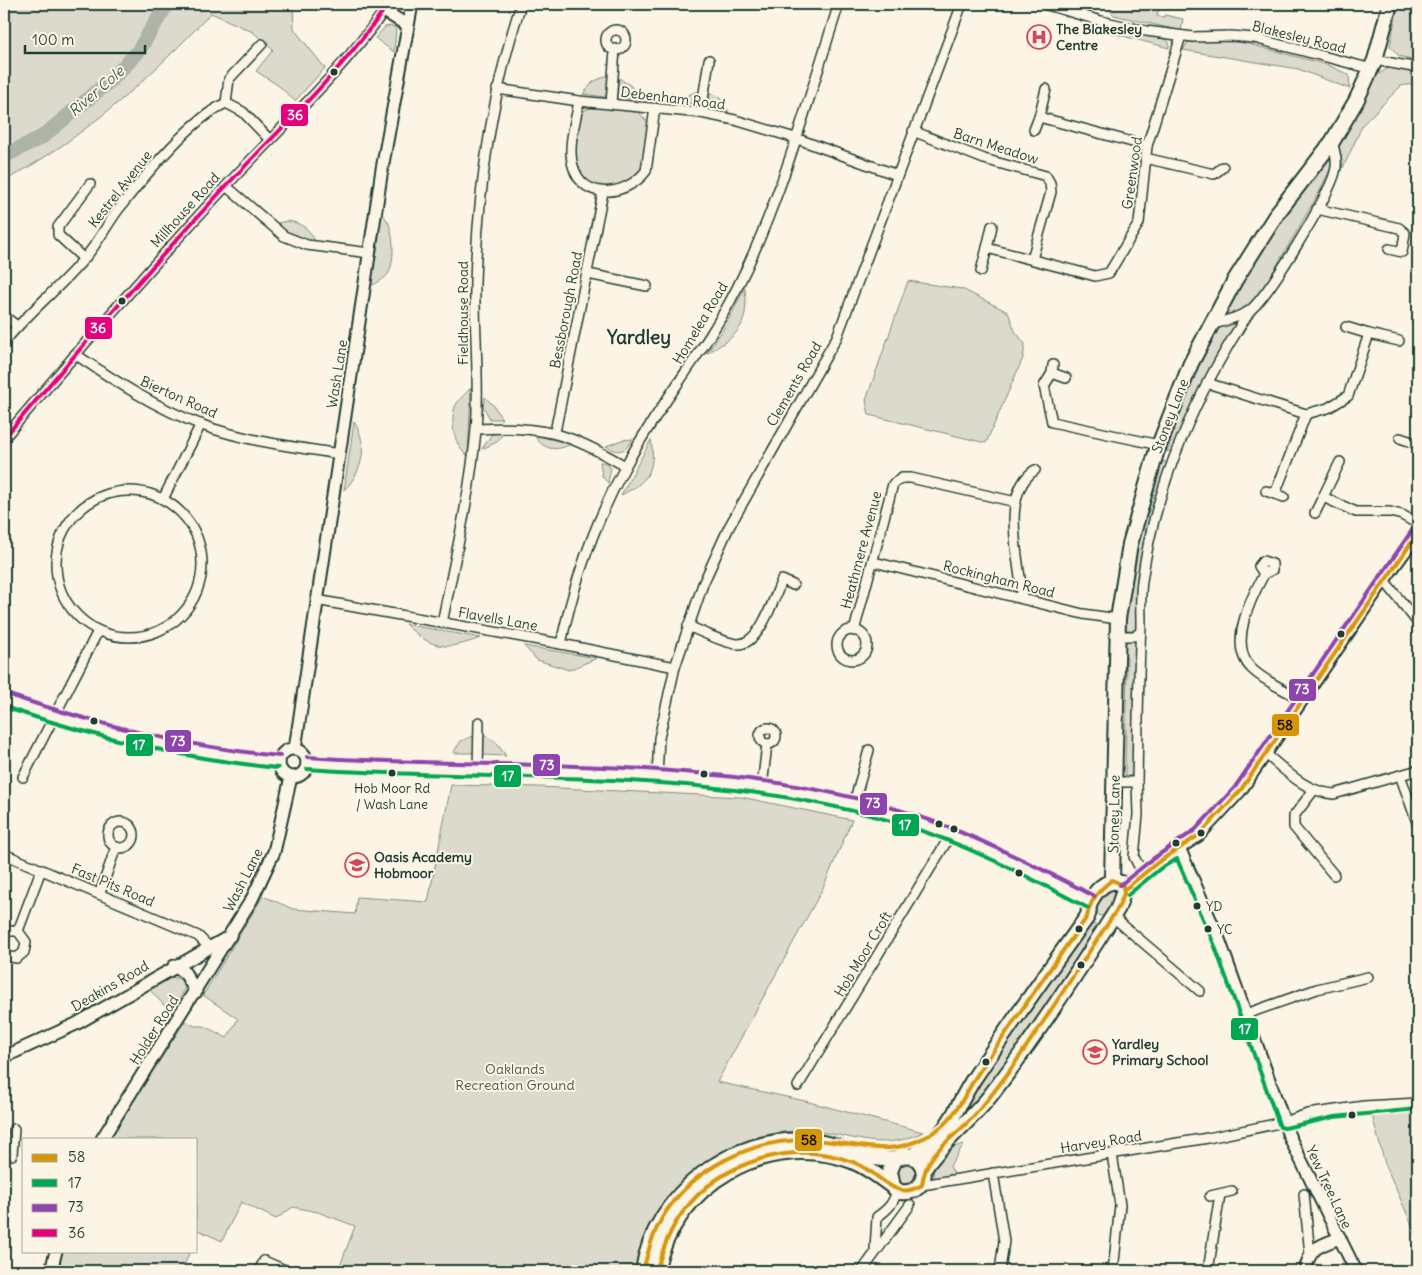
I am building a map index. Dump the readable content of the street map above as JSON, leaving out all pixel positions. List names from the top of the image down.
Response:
{
  "streets": {
    "main road": ["Stoney Lane"],
    "street": [
      "Blakesley Road",
      "Debenham Road",
      "Barn Meadow",
      "Greenwood",
      "Kestrel Avenue",
      "Millhouse Road",
      "Bessborough Road",
      "Fieldhouse Road",
      "Homelea Road",
      "Wash Lane",
      "Clements Road",
      "Bierton Road",
      "Heathmere Avenue",
      "Rockingham Road",
      "Flavells Lane",
      "Fast Pits Road",
      "Hob Moor Croft",
      "Deakins Road",
      "Holder Road",
      "Harvey Road",
      "Yew Tree Lane"
    ]
  },
  "crossings": [
    ["Blakesley Road", "Greenwood"],
    ["Blakesley Road", "Stoney Lane"],
    ["Debenham Road", "Bessborough Road"],
    ["Debenham Road", "Fieldhouse Road"],
    ["Debenham Road", "Homelea Road"],
    ["Debenham Road", "Clements Road"],
    ["Barn Meadow", "Greenwood"],
    ["Barn Meadow", "Clements Road"],
    ["Millhouse Road", "Bierton Road"],
    ["Fieldhouse Road", "Flavells Lane"],
    ["Homelea Road", "Flavells Lane"],
    ["Wash Lane", "Bierton Road"],
    ["Wash Lane", "Flavells Lane"],
    ["Wash Lane", "Deakins Road"],
    ["Wash Lane", "Holder Road"],
    ["Clements Road", "Flavells Lane"],
    ["Stoney Lane", "Rockingham Road"],
    ["Heathmere Avenue", "Rockingham Road"],
    ["Fast Pits Road", "Deakins Road"],
    ["Deakins Road", "Holder Road"],
    ["Harvey Road", "Yew Tree Lane"]
  ],
  "districts": ["Yardley"],
  "water": ["River Cole"],
  "parks": ["Oaklands Recreation Ground"],
  "places": {
    "hospital": ["The Blakesley Centre"],
    "other": ["Hob Moor Rd / Wash Lane", "YD", "YC"],
    "school or university": ["Oasis Academy Hobmoor", "Yardley Primary School"]
  },
  "lines": [
    "transit line 36",
    "transit line 73",
    "transit line 58",
    "transit line 17"
  ],
  "legend": [
    "58",
    "17",
    "73",
    "36"
  ],
  "scale_bar": "100 m"
}
